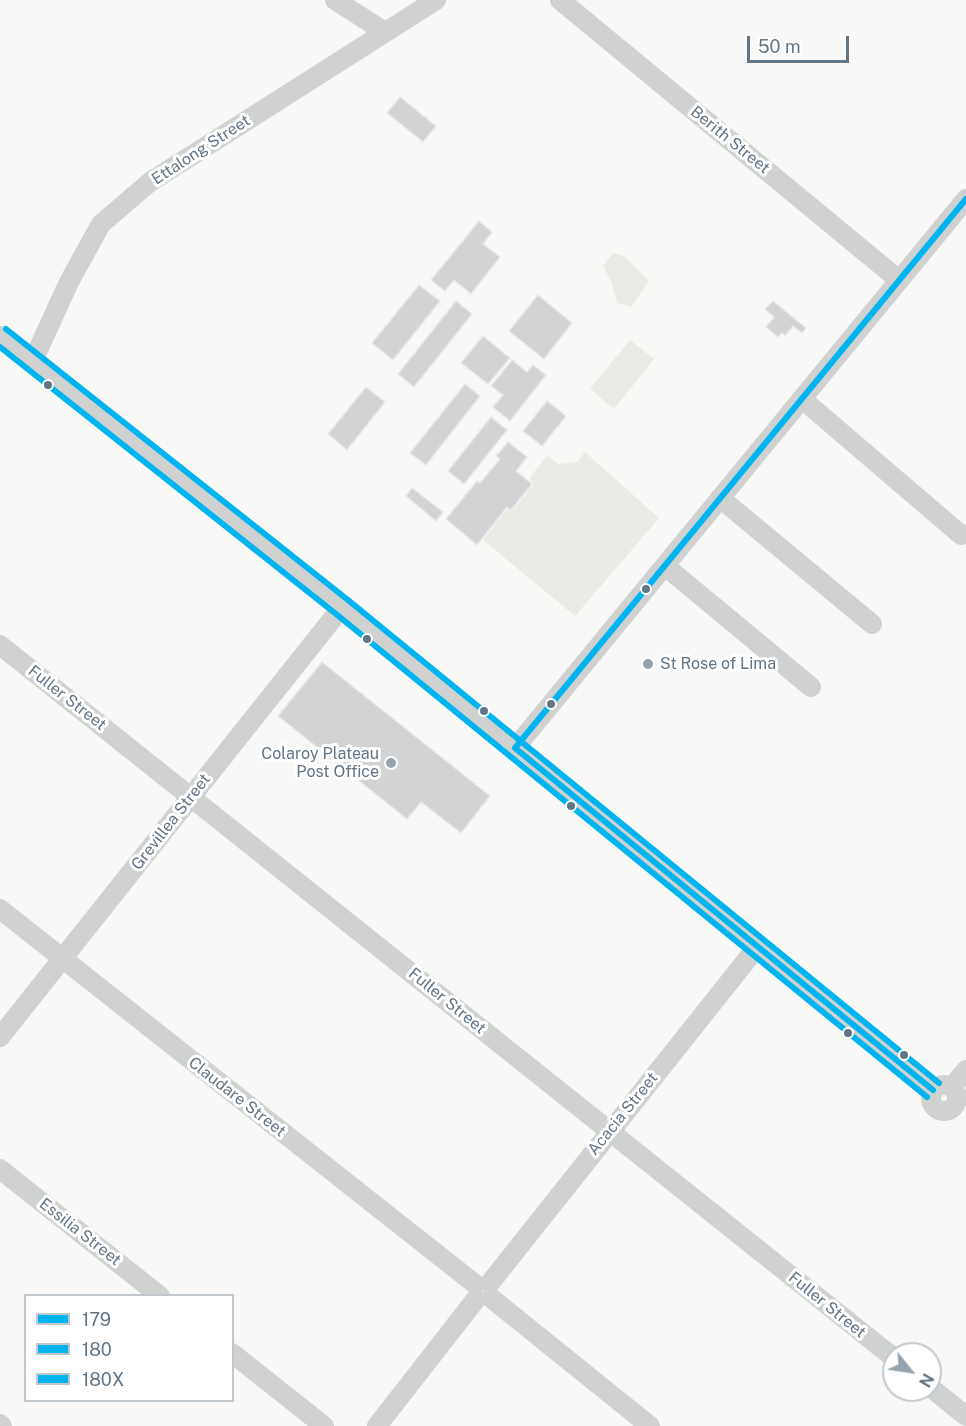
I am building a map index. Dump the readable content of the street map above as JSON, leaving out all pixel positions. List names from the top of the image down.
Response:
{
  "streets": {
    "street": [
      "Berith Street",
      "Ettalong Street",
      "Fuller Street",
      "Grevillea Street",
      "Claudare Street",
      "Acacia Street",
      "Essilia Street"
    ]
  },
  "crossings": [
    ["Fuller Street", "Grevillea Street"],
    ["Fuller Street", "Acacia Street"],
    ["Grevillea Street", "Claudare Street"],
    ["Claudare Street", "Acacia Street"]
  ],
  "places": ["St Rose of Lima", "Colaroy Plateau Post Office"],
  "lines": ["transit line 179", "transit line 180X", "transit line 180"],
  "legend": ["179", "180", "180X"],
  "scale_bar": "50 m",
  "north": "bottom right"
}
